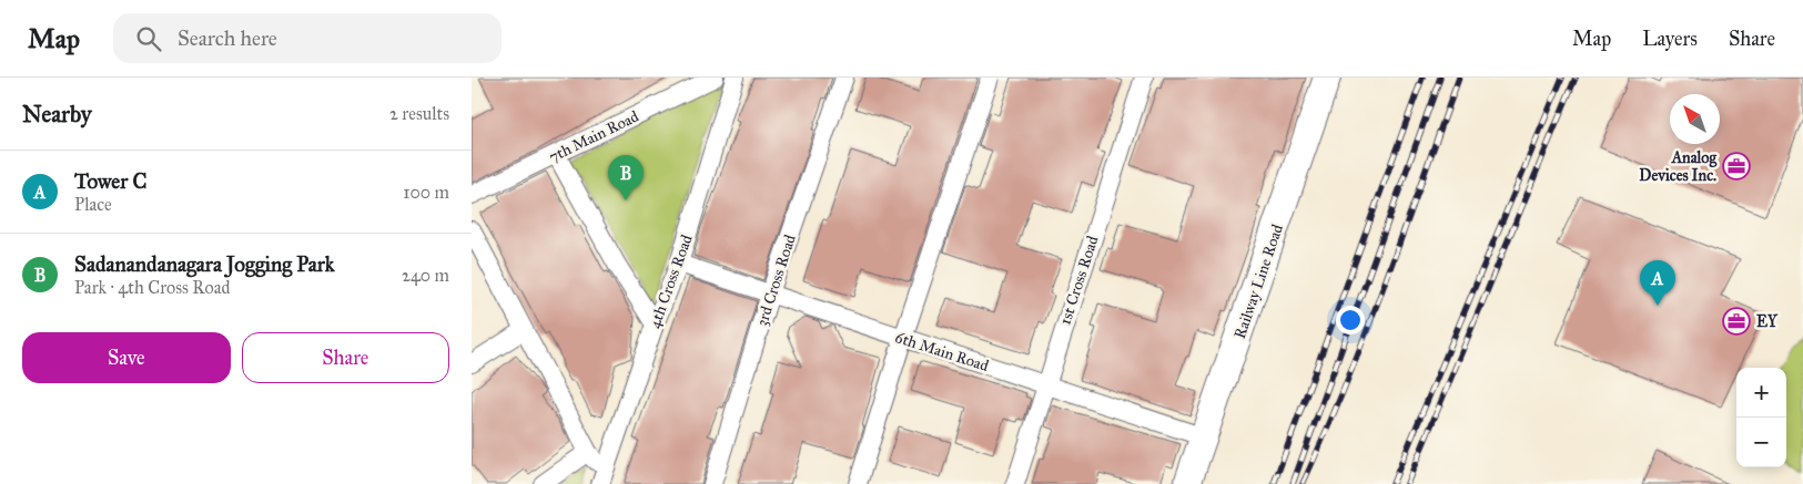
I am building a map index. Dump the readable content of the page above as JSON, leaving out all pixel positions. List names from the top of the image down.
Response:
{
  "streets": {
    "main road": ["Railway Line Road"],
    "street": [
      "7th Main Road",
      "3rd Cross Road",
      "1st Cross Road",
      "4th Cross Road",
      "6th Main Road"
    ]
  },
  "crossings": [
    ["3rd Cross Road", "6th Main Road"],
    ["1st Cross Road", "6th Main Road"],
    ["4th Cross Road", "6th Main Road"],
    ["Railway Line Road", "6th Main Road"]
  ],
  "places": {
    "office": ["Analog Devices Inc.", "EY"]
  },
  "north": "top left",
  "page": {
    "header": "Map",
    "search": "Search here",
    "nav": ["Map", "Layers", "Share"],
    "heading": ["Nearby", "2 results"],
    "list": [
      {
        "mark": "A",
        "name": "Tower C",
        "note": "Place",
        "value": "100 m"
      },
      {
        "mark": "B",
        "name": "Sadanandanagara Jogging Park",
        "note": "Park · 4th Cross Road",
        "value": "240 m"
      }
    ],
    "pins": ["B", "A"],
    "buttons": ["Save", "Share"],
    "map_buttons": ["+", "−"]
  }
}
